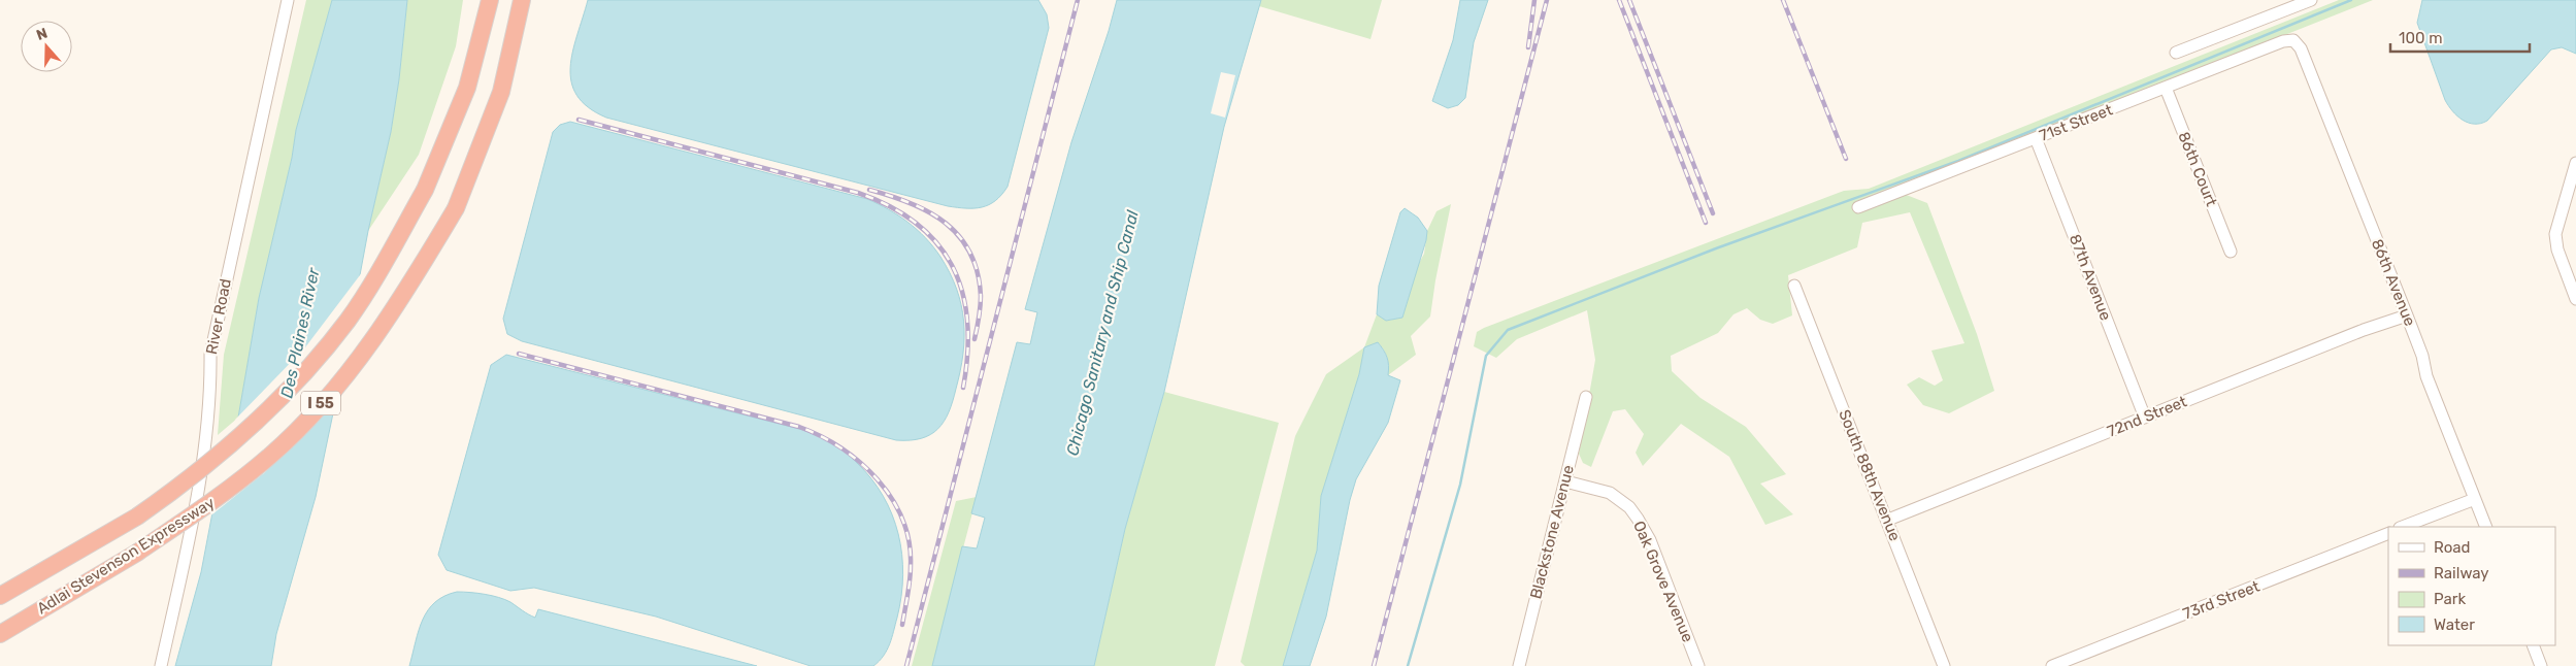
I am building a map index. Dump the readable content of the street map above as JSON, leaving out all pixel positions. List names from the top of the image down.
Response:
{
  "streets": {
    "highway": ["I 55", "Adlai Stevenson Expressway"],
    "street": [
      "71st Street",
      "86th Court",
      "87th Avenue",
      "86th Avenue",
      "River Road",
      "72nd Street",
      "South 88th Avenue",
      "Blackstone Avenue",
      "Oak Grove Avenue",
      "73rd Street"
    ]
  },
  "crossings": [
    ["71st Street", "86th Court"],
    ["71st Street", "87th Avenue"],
    ["71st Street", "86th Avenue"],
    ["87th Avenue", "72nd Street"],
    ["86th Avenue", "72nd Street"],
    ["72nd Street", "South 88th Avenue"],
    ["Blackstone Avenue", "Oak Grove Avenue"]
  ],
  "water": ["Des Plaines River", "Chicago Sanitary and Ship Canal"],
  "legend": [
    "Road",
    "Railway",
    "Park",
    "Water"
  ],
  "scale_bar": "100 m",
  "north": "top"
}
